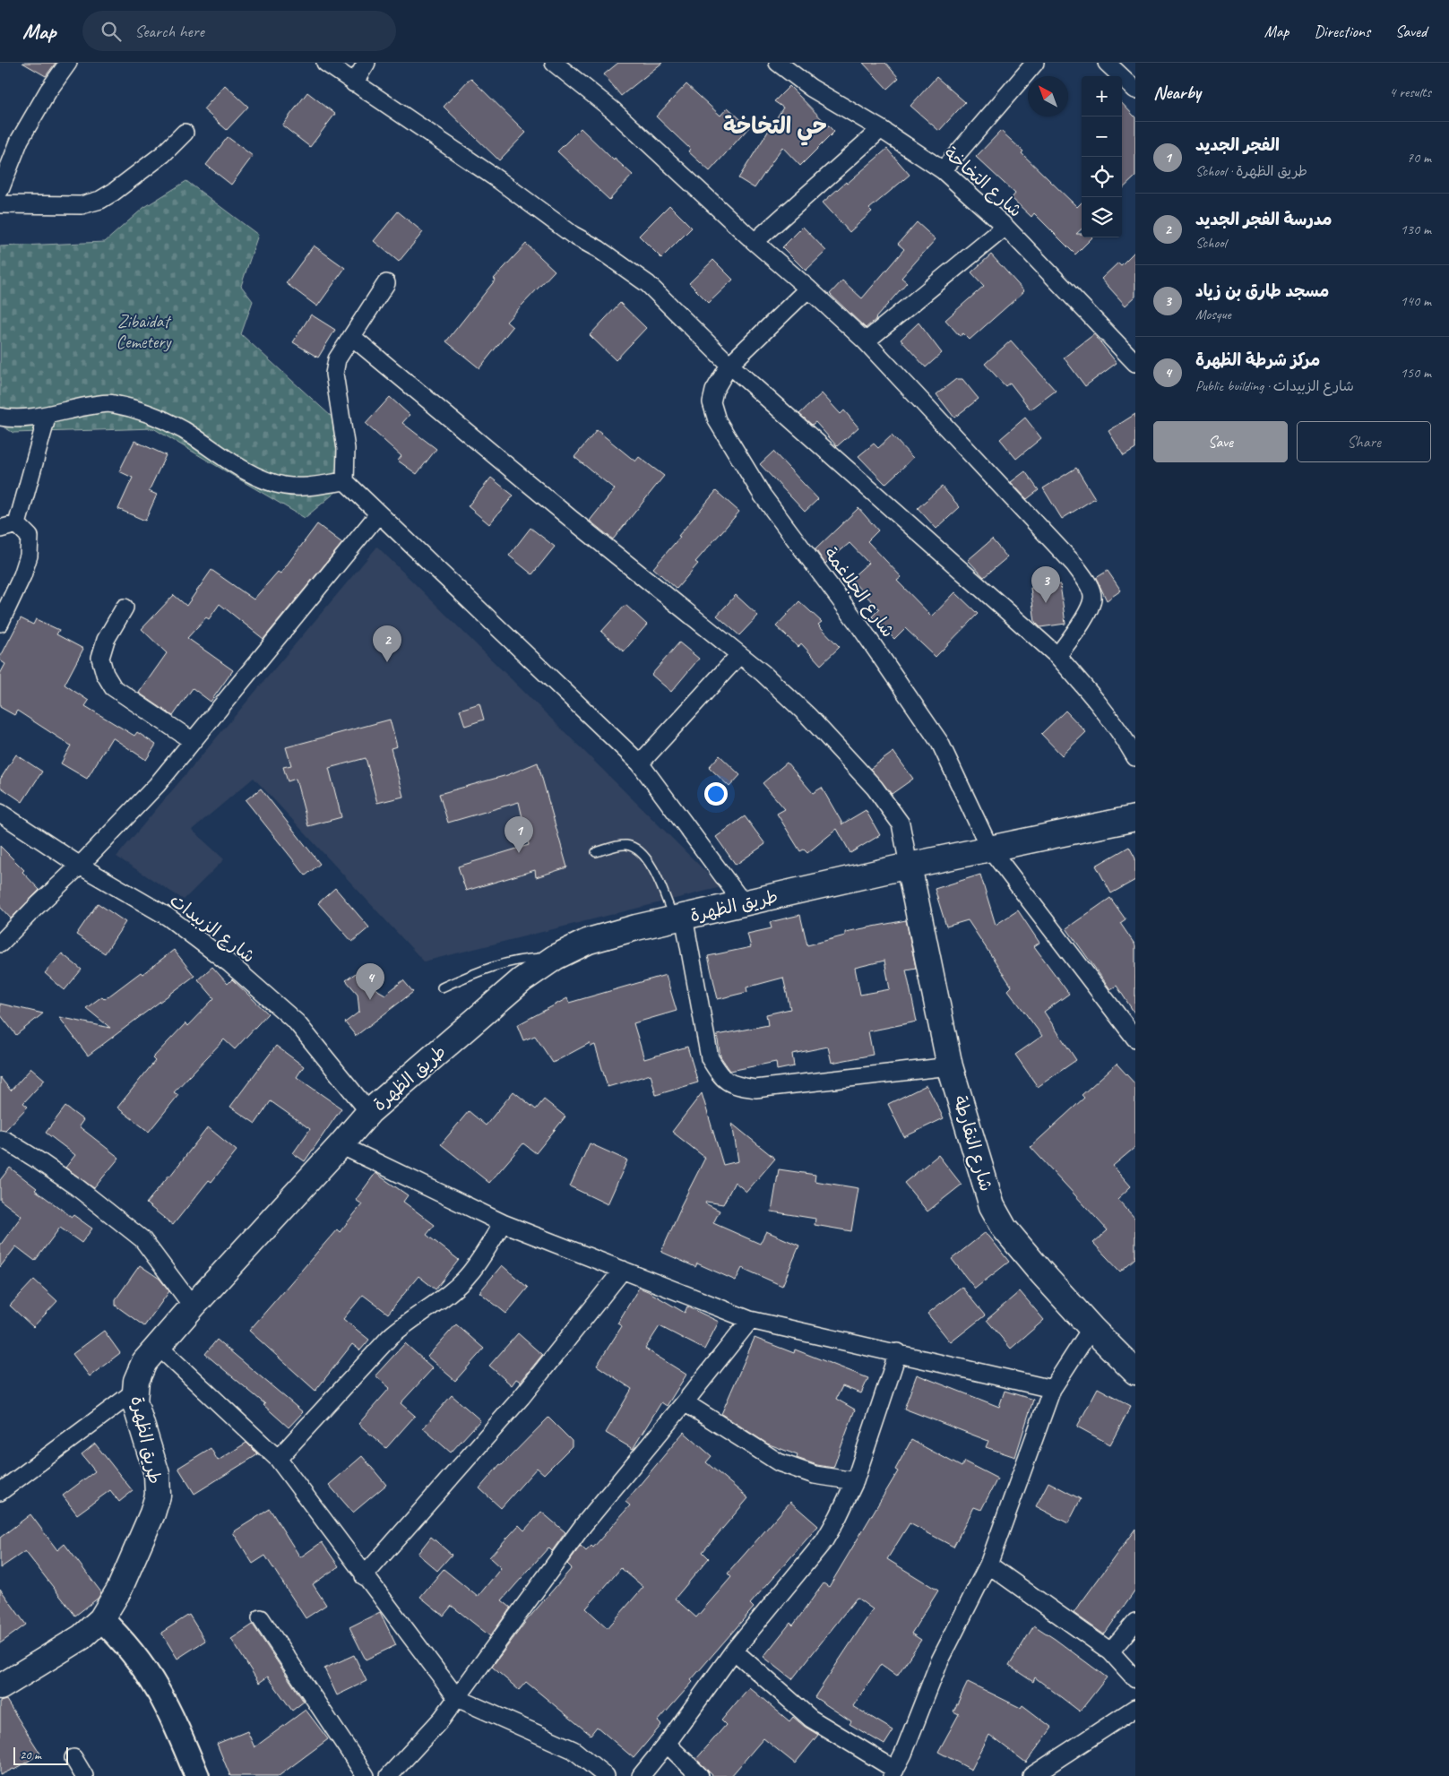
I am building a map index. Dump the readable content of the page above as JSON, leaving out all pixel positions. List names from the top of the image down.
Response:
{
  "streets": {
    "main road": ["طريق الظهرة", "شارع النقارطة"],
    "street": ["شارع التخاخة", "شارع الجلاغمة", "شارع الزبيدات"]
  },
  "crossings": [
    ["شارع الجلاغمة", "طريق الظهرة"],
    ["طريق الظهرة", "شارع الزبيدات"],
    ["طريق الظهرة", "شارع النقارطة"]
  ],
  "districts": ["حي التخاخة"],
  "parks": ["Zibaidat Cemetery"],
  "scale_bar": "20 m",
  "north": "top left",
  "page": {
    "header": "Map",
    "search": "Search here",
    "nav": ["Map", "Directions", "Saved"],
    "heading": ["Nearby", "4 results"],
    "map_buttons": ["+", "−"],
    "list": [
      {
        "mark": "1",
        "name": "الفجر الجديد",
        "note": "School · طريق الظهرة",
        "value": "70 m"
      },
      {
        "mark": "2",
        "name": "مدرسة الفجر الجديد",
        "note": "School",
        "value": "130 m"
      },
      {
        "mark": "3",
        "name": "مسجد طارق بن زياد",
        "note": "Mosque",
        "value": "140 m"
      },
      {
        "mark": "4",
        "name": "مركز شرطة الظهرة",
        "note": "Public building · شارع الزبيدات",
        "value": "150 m"
      }
    ],
    "buttons": ["Save", "Share"],
    "pins": [
      "3",
      "2",
      "1",
      "4"
    ],
    "scale": "20 m"
  }
}
